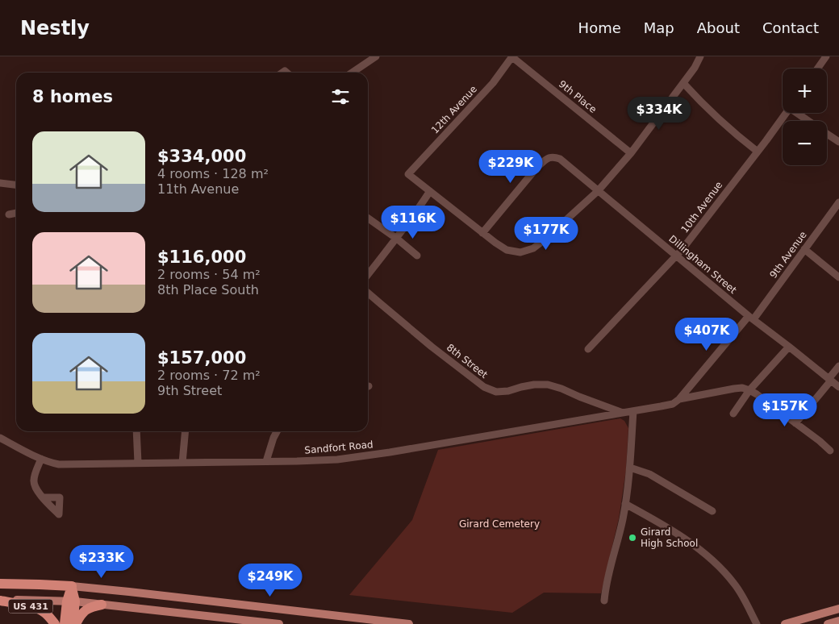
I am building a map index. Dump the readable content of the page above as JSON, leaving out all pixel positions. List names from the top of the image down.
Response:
{
  "streets": {
    "highway": ["US 431"],
    "street": [
      "9th Place",
      "12th Avenue",
      "10th Avenue",
      "9th Avenue",
      "Dillingham Street",
      "8th Street",
      "Sandfort Road"
    ]
  },
  "crossings": [
    ["9th Place", "12th Avenue"],
    ["10th Avenue", "Dillingham Street"],
    ["9th Avenue", "Dillingham Street"],
    ["9th Avenue", "Sandfort Road"],
    ["8th Street", "Sandfort Road"]
  ],
  "parks": ["Girard Cemetery"],
  "places": ["Girard High School"],
  "page": {
    "header": "Nestly",
    "nav": [
      "Home",
      "Map",
      "About",
      "Contact"
    ],
    "map_buttons": ["+", "−"],
    "heading": "8 homes",
    "price": [
      "$334K",
      "$229K",
      "$116K",
      "$177K",
      "$407K",
      "$157K",
      "$233K",
      "$249K"
    ],
    "list": [
      {
        "name": "$334,000",
        "note": "4 rooms · 128 m² · 11th Avenue"
      },
      {
        "name": "$116,000",
        "note": "2 rooms · 54 m² · 8th Place South"
      },
      {
        "name": "$157,000",
        "note": "2 rooms · 72 m² · 9th Street"
      }
    ]
  }
}
